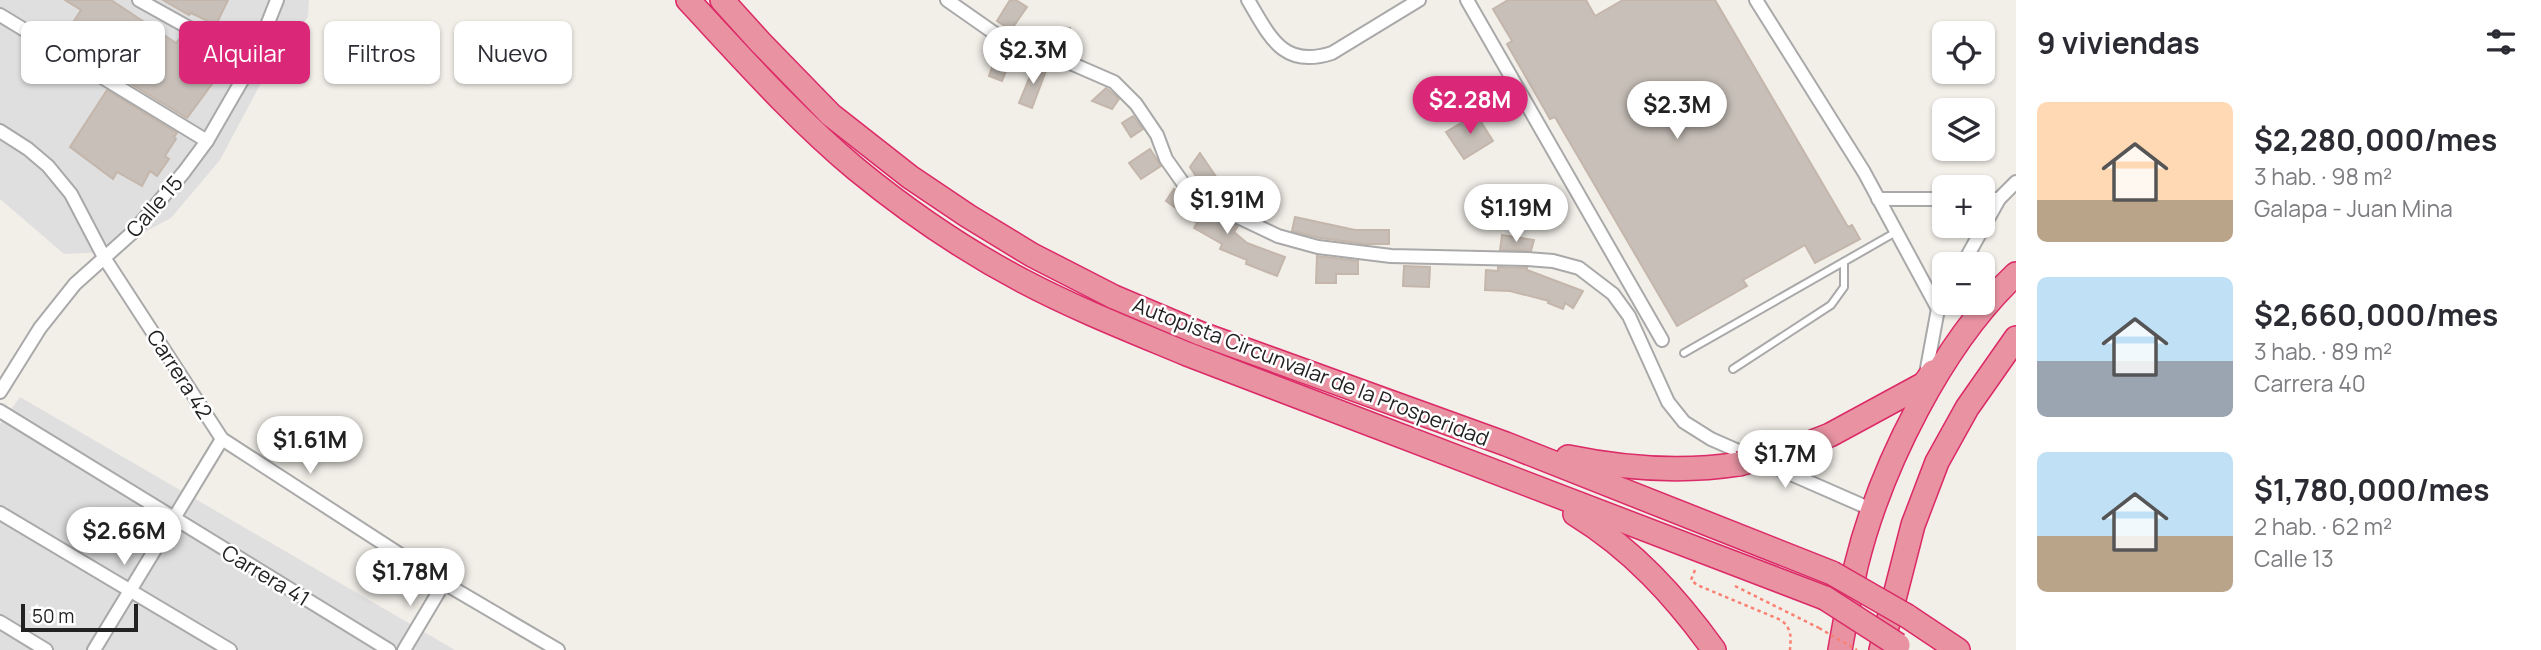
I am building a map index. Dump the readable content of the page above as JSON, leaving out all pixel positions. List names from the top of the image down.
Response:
{
  "streets": {
    "highway": ["Autopista Circunvalar de la Prosperidad"],
    "street": ["Calle 15", "Carrera 42", "Carrera 41"]
  },
  "crossings": [
    ["Calle 15", "Carrera 42"]
  ],
  "scale_bar": "50 m",
  "page": {
    "heading": "9 viviendas",
    "map_buttons": ["+", "−"],
    "chip": [
      "Comprar",
      "Alquilar",
      "Filtros",
      "Nuevo"
    ],
    "price": [
      "$2.3M",
      "$2.28M",
      "$2.3M",
      "$1.91M",
      "$1.19M",
      "$1.61M",
      "$1.7M",
      "$2.66M",
      "$1.78M"
    ],
    "list": [
      {
        "name": "$2,280,000/mes",
        "note": "3 hab. · 98 m² · Galapa - Juan Mina"
      },
      {
        "name": "$2,660,000/mes",
        "note": "3 hab. · 89 m² · Carrera 40"
      },
      {
        "name": "$1,780,000/mes",
        "note": "2 hab. · 62 m² · Calle 13"
      }
    ],
    "scale": "50 m"
  }
}
